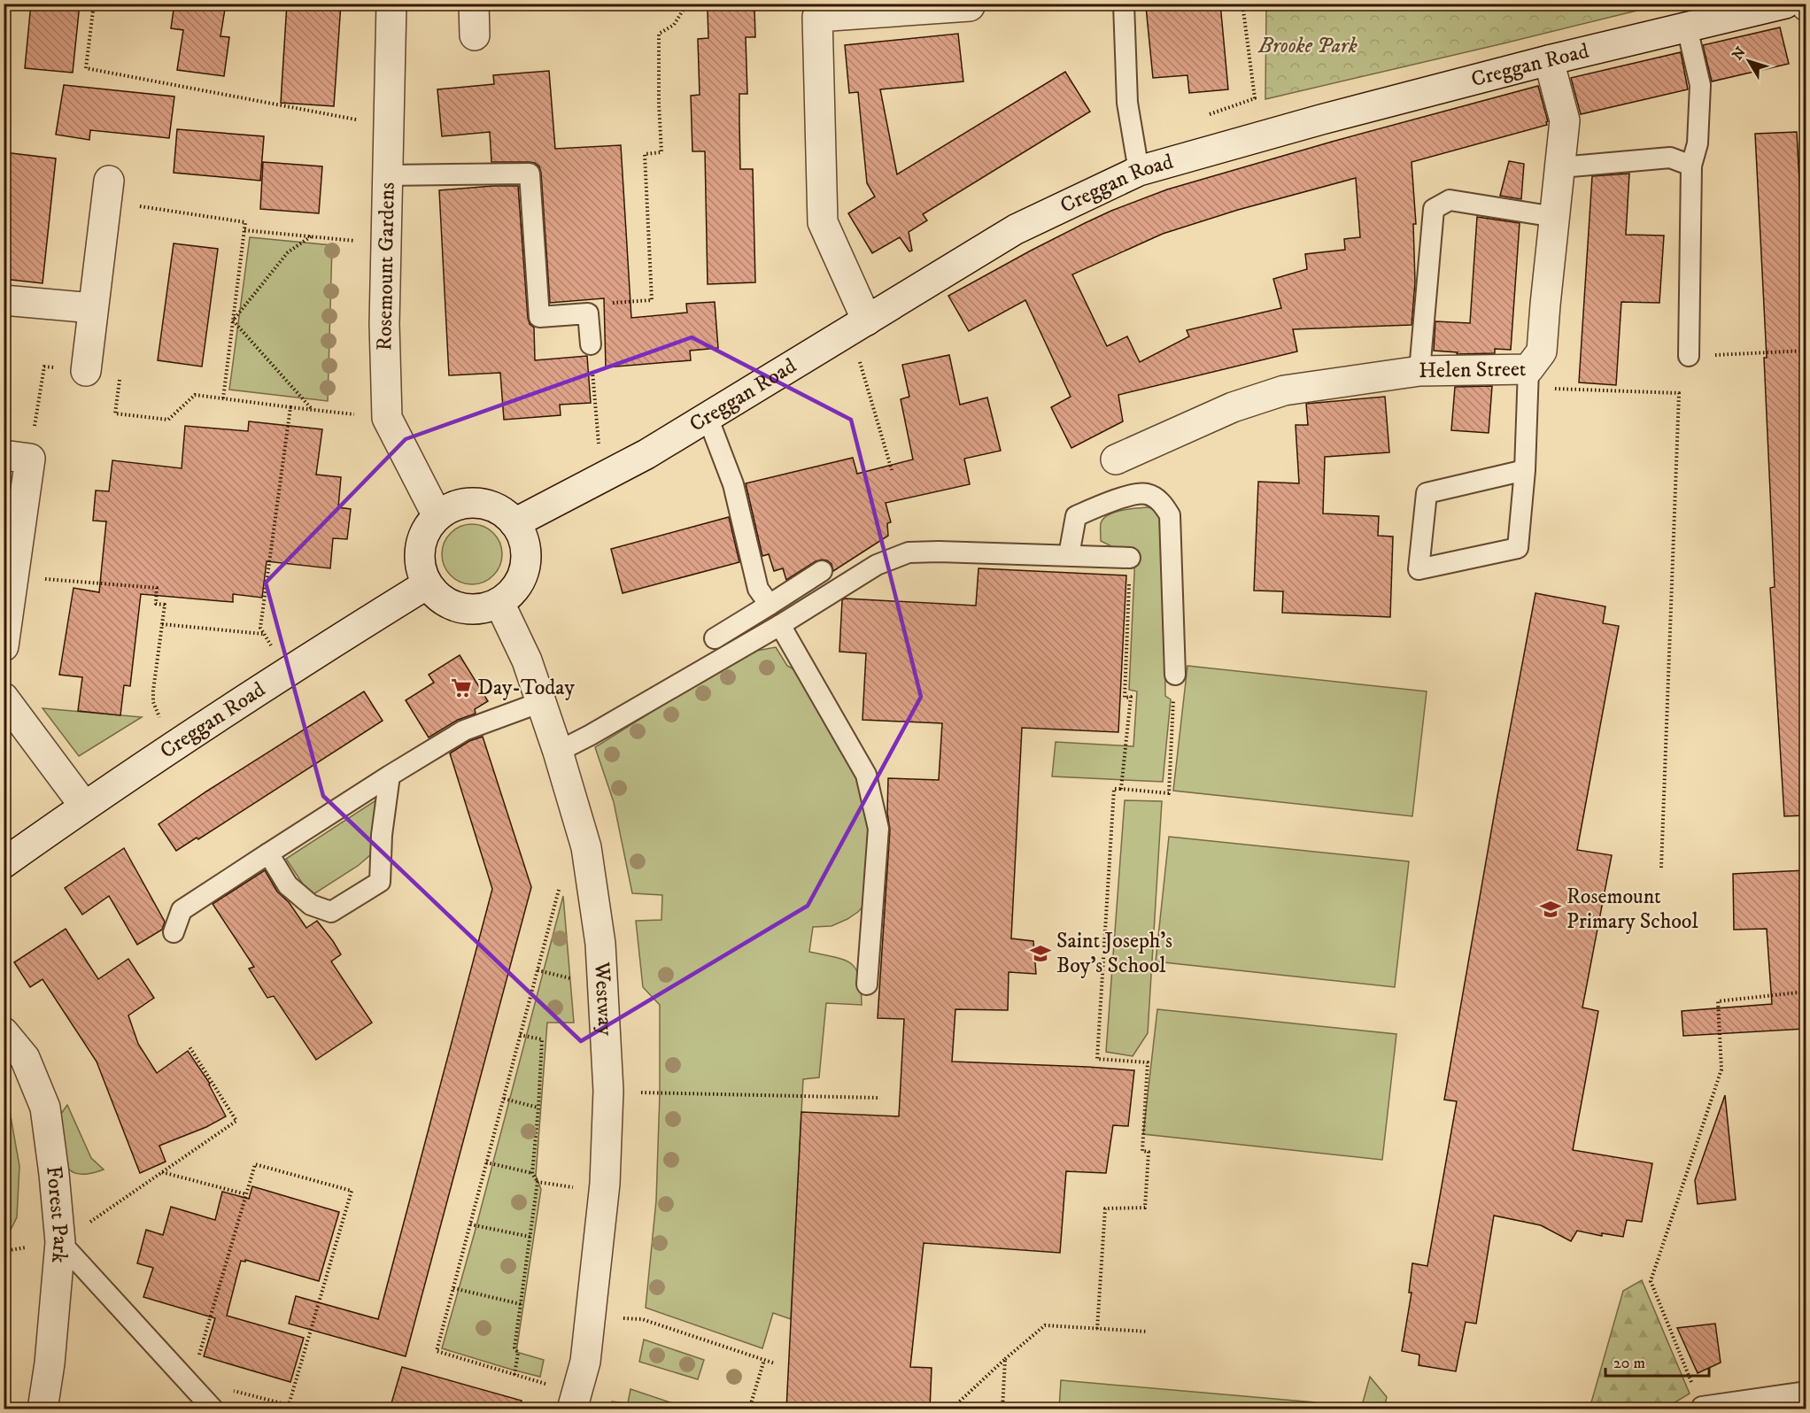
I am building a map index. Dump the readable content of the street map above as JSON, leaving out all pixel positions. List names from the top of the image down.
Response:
{
  "streets": {
    "street": [
      "Creggan Road",
      "Rosemount Gardens",
      "Helen Street",
      "Westway",
      "Forest Park"
    ]
  },
  "crossings": [
    ["Creggan Road", "Rosemount Gardens"],
    ["Creggan Road", "Helen Street"],
    ["Creggan Road", "Westway"],
    ["Rosemount Gardens", "Westway"]
  ],
  "parks": ["Brooke Park"],
  "places": {
    "supermarket": ["Day-Today"],
    "school or university": ["Rosemount Primary School", "Saint Joseph's Boy's School"]
  },
  "scale_bar": "20 m",
  "north": "top left"
}
